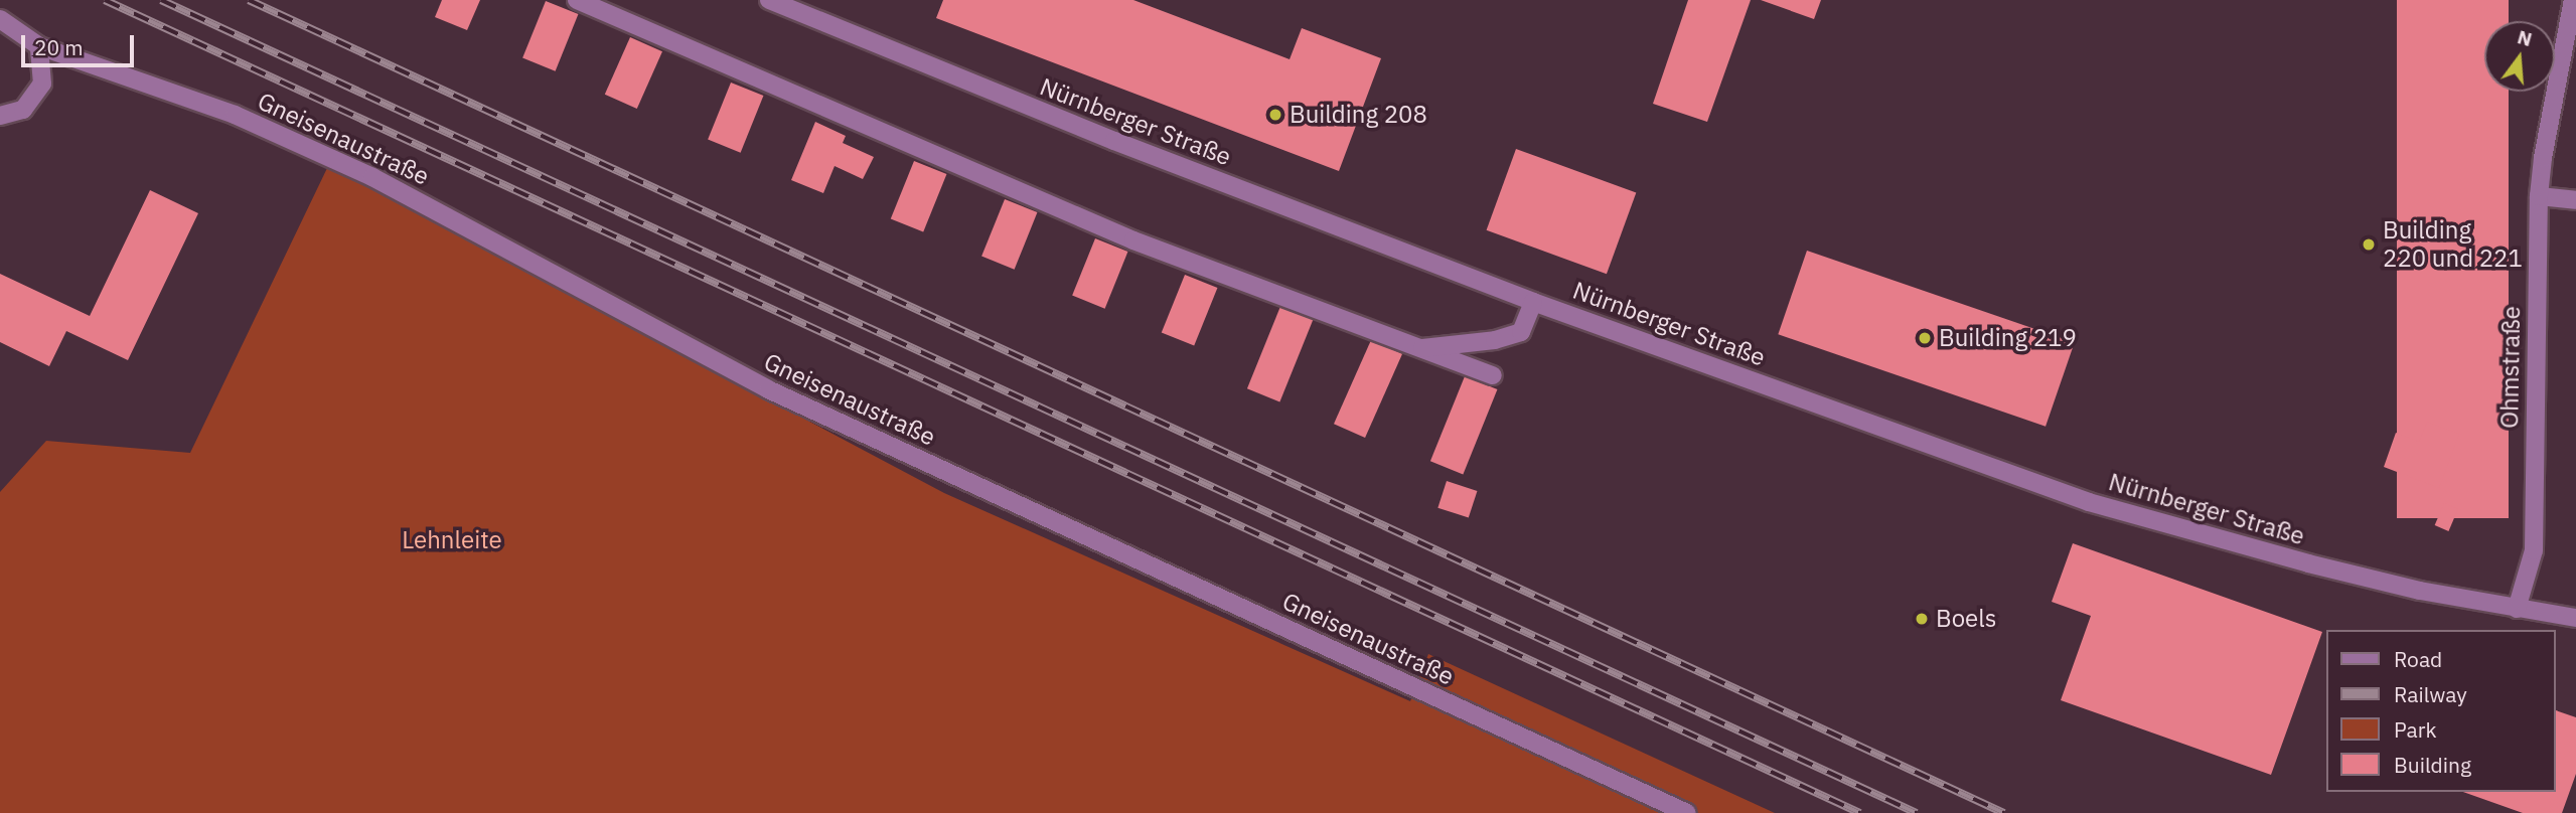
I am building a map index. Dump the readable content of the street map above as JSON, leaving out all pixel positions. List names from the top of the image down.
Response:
{
  "streets": {
    "street": ["Nürnberger Straße", "Gneisenaustraße", "Ohmstraße"]
  },
  "crossings": [
    ["Nürnberger Straße", "Ohmstraße"]
  ],
  "parks": ["Lehnleite"],
  "places": [
    "Building 208",
    "Building 220 und 221",
    "Building 219",
    "Boels"
  ],
  "legend": [
    "Road",
    "Railway",
    "Park",
    "Building"
  ],
  "scale_bar": "20 m",
  "north": "top"
}
